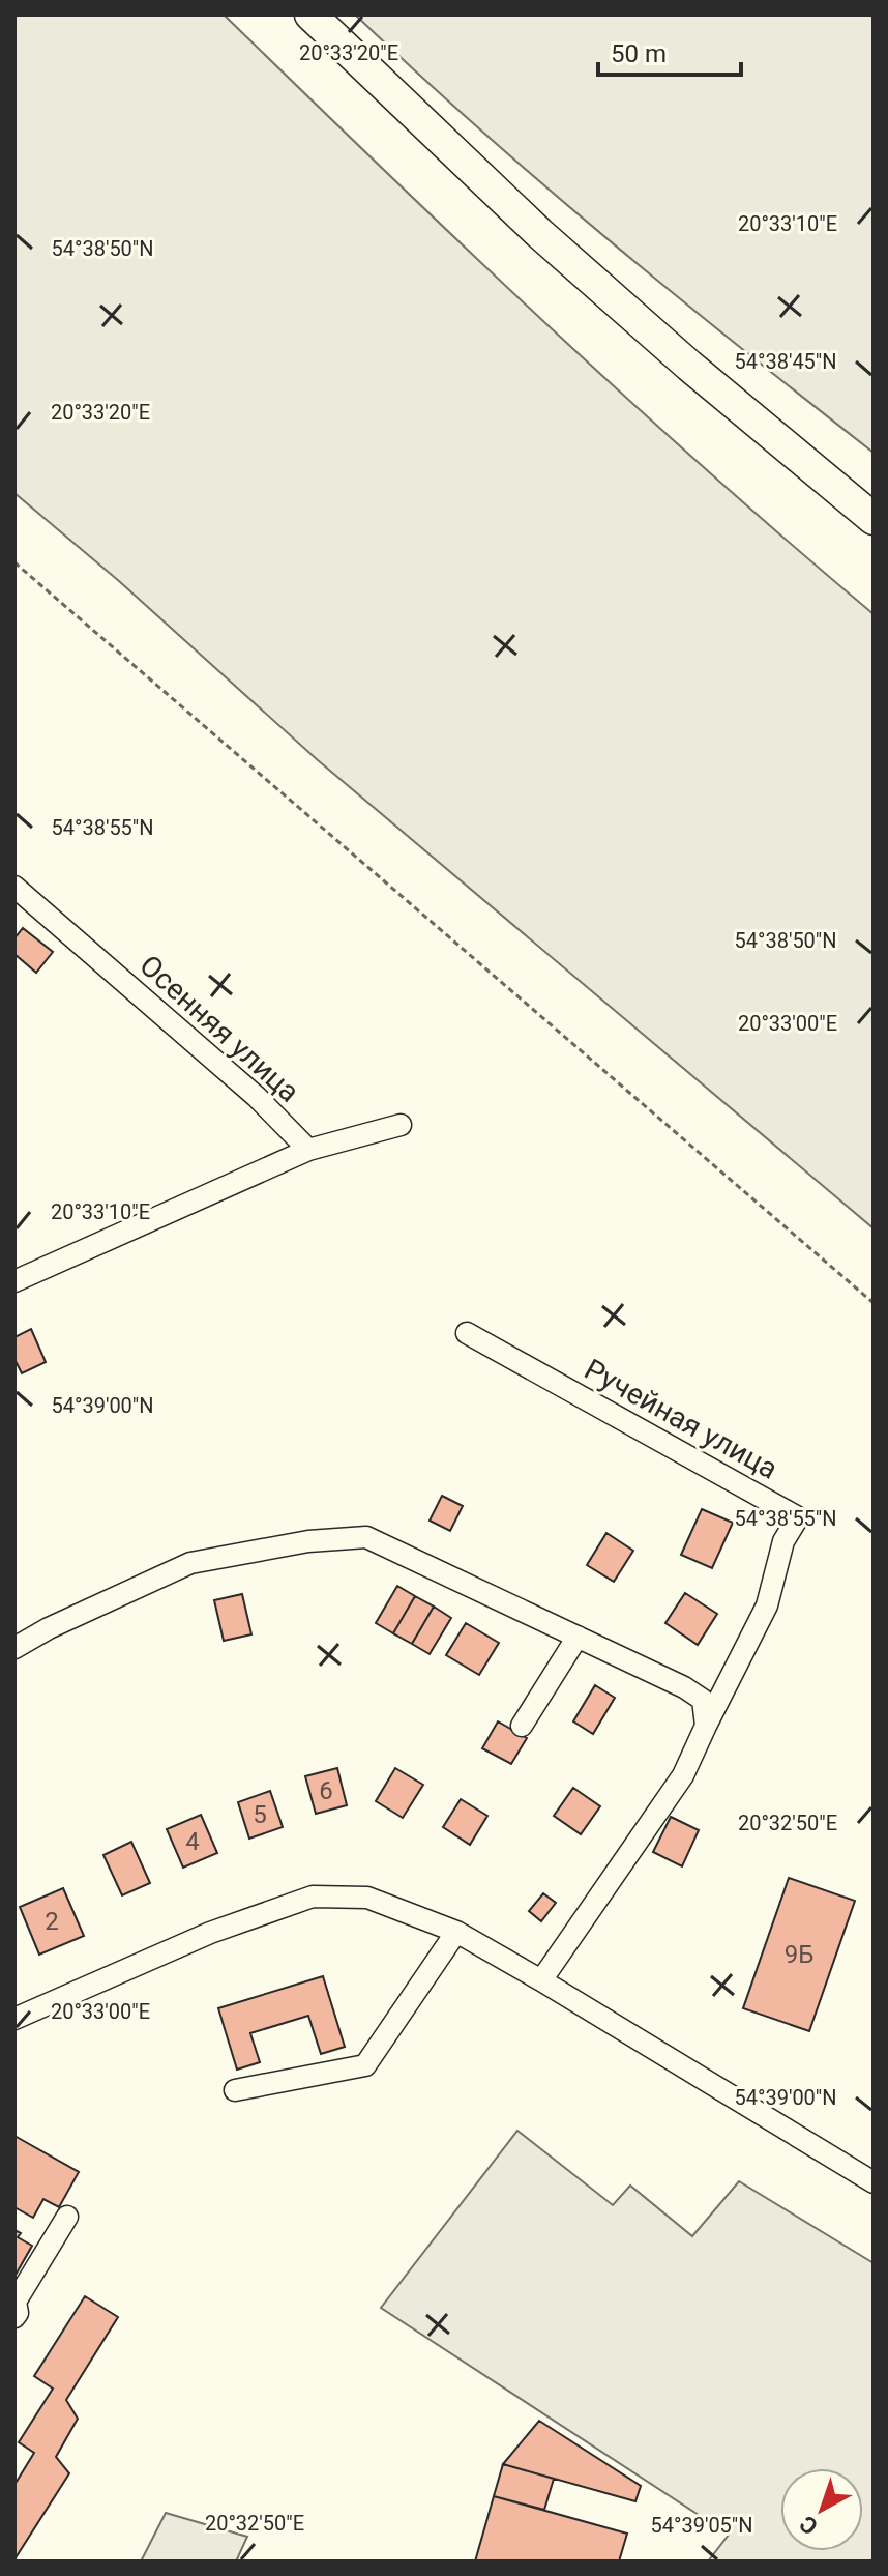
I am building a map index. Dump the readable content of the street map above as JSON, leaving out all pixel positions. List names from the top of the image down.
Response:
{
  "streets": {
    "street": ["Осенняя улица", "Ручейная улица"]
  },
  "house_numbers": [
    "6",
    "5",
    "4",
    "2",
    "9Б"
  ],
  "scale_bar": "50 m",
  "north": "bottom left",
  "coordinates": [
    "20°33'20\"E",
    "20°33'10\"E",
    "54°38'50\"N",
    "54°38'45\"N",
    "54°38'55\"N",
    "20°33'00\"E",
    "54°39'00\"N",
    "20°32'50\"E",
    "54°39'05\"N"
  ]
}
